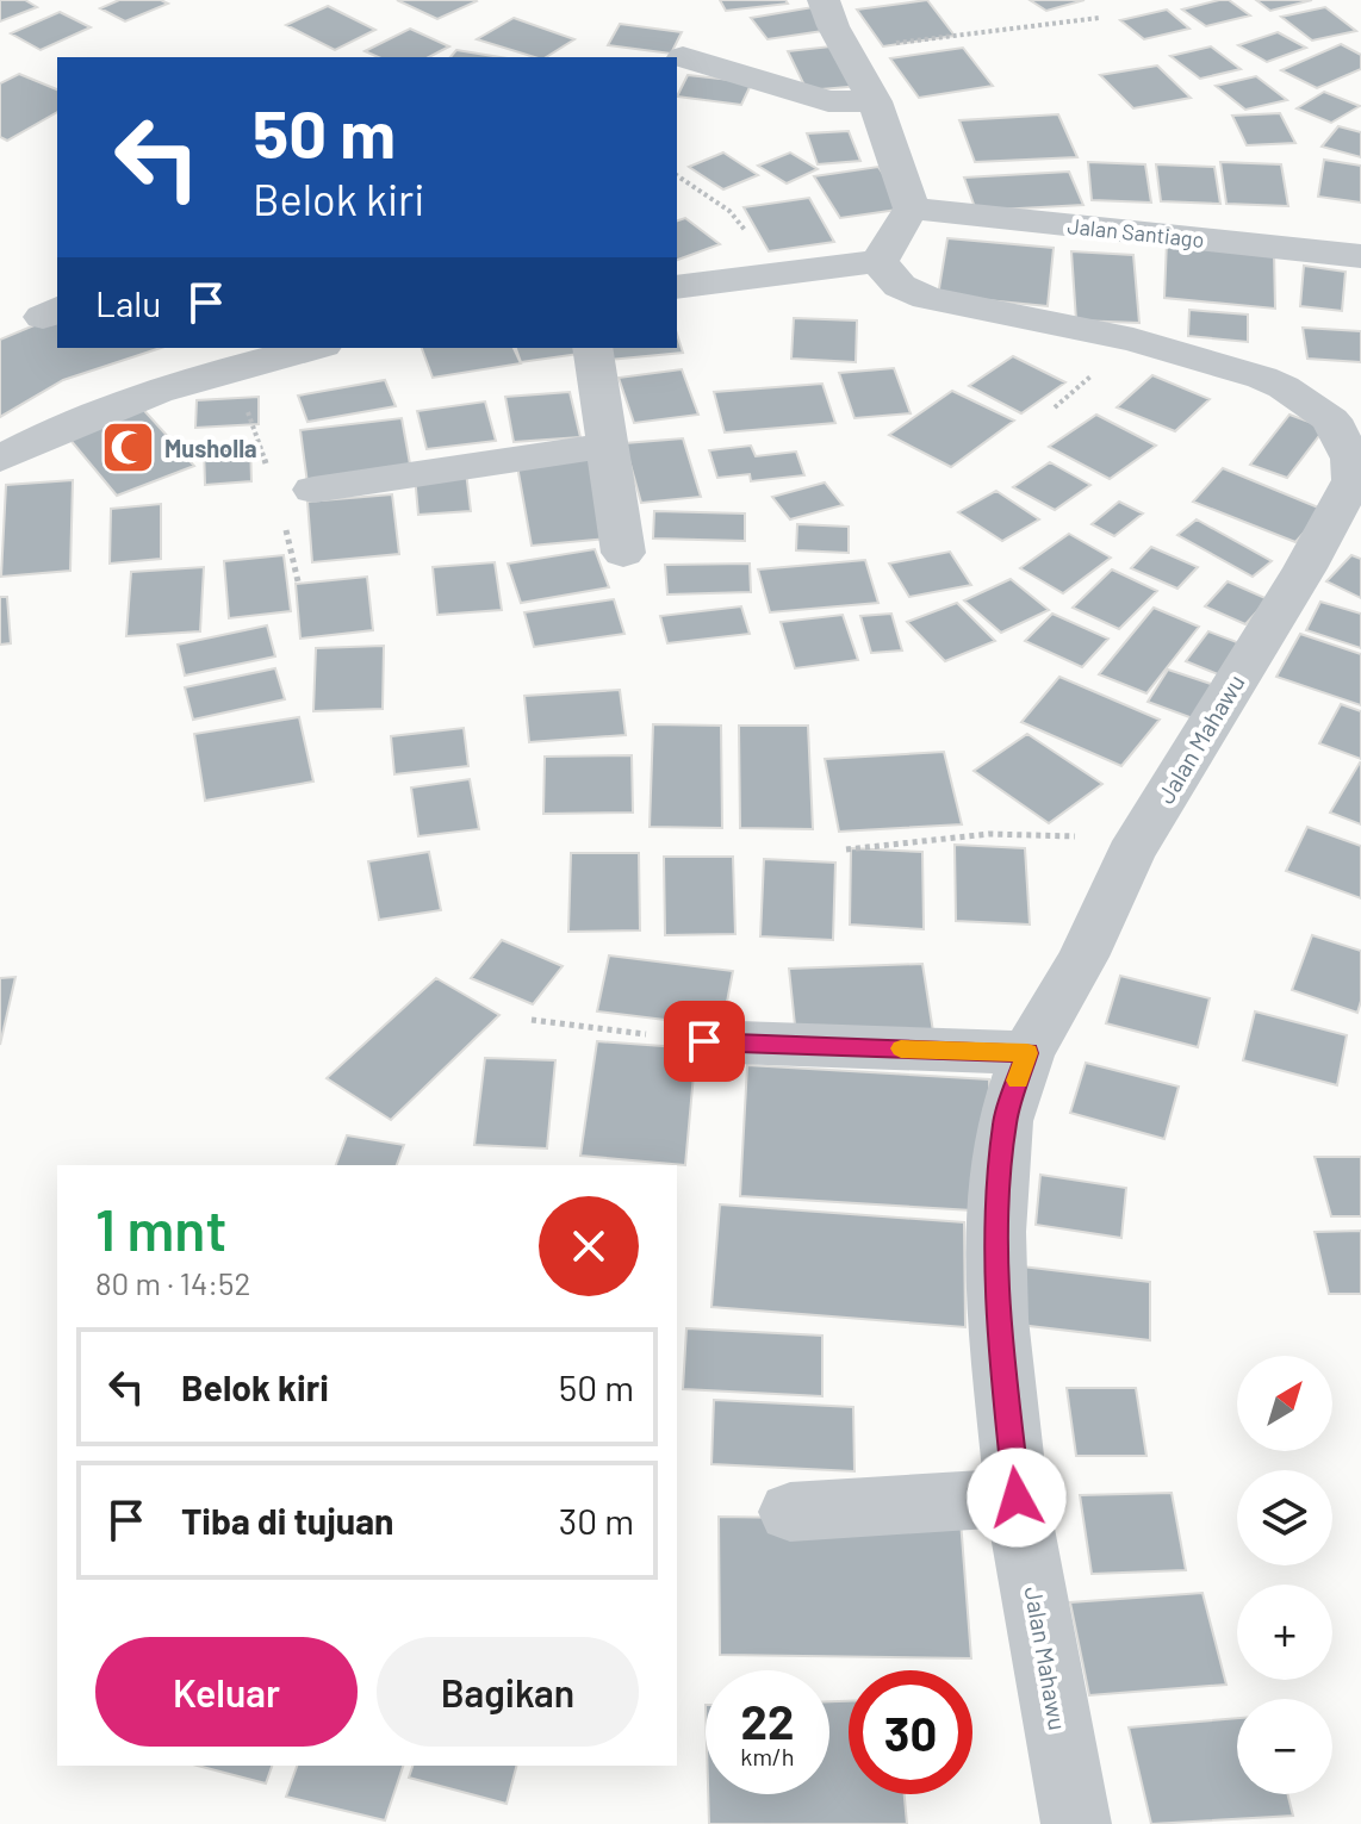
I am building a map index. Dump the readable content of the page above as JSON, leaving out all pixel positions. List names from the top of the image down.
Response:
{
  "streets": {
    "street": ["Jalan Santiago", "Jalan Mahawu"]
  },
  "places": {
    "mosque": ["Musholla"]
  },
  "north": "top right",
  "page": {
    "turn": ["50 m", "Belok kiri"],
    "then": "Lalu",
    "heading": ["1 mnt", "80 m · 14:52"],
    "list": [
      {
        "name": "Belok kiri",
        "value": "50 m"
      },
      {
        "name": "Tiba di tujuan",
        "value": "30 m"
      }
    ],
    "map_buttons": ["+", "−"],
    "buttons": ["Keluar", "Bagikan"],
    "speed": "22 km/h",
    "limit": "30"
  }
}
